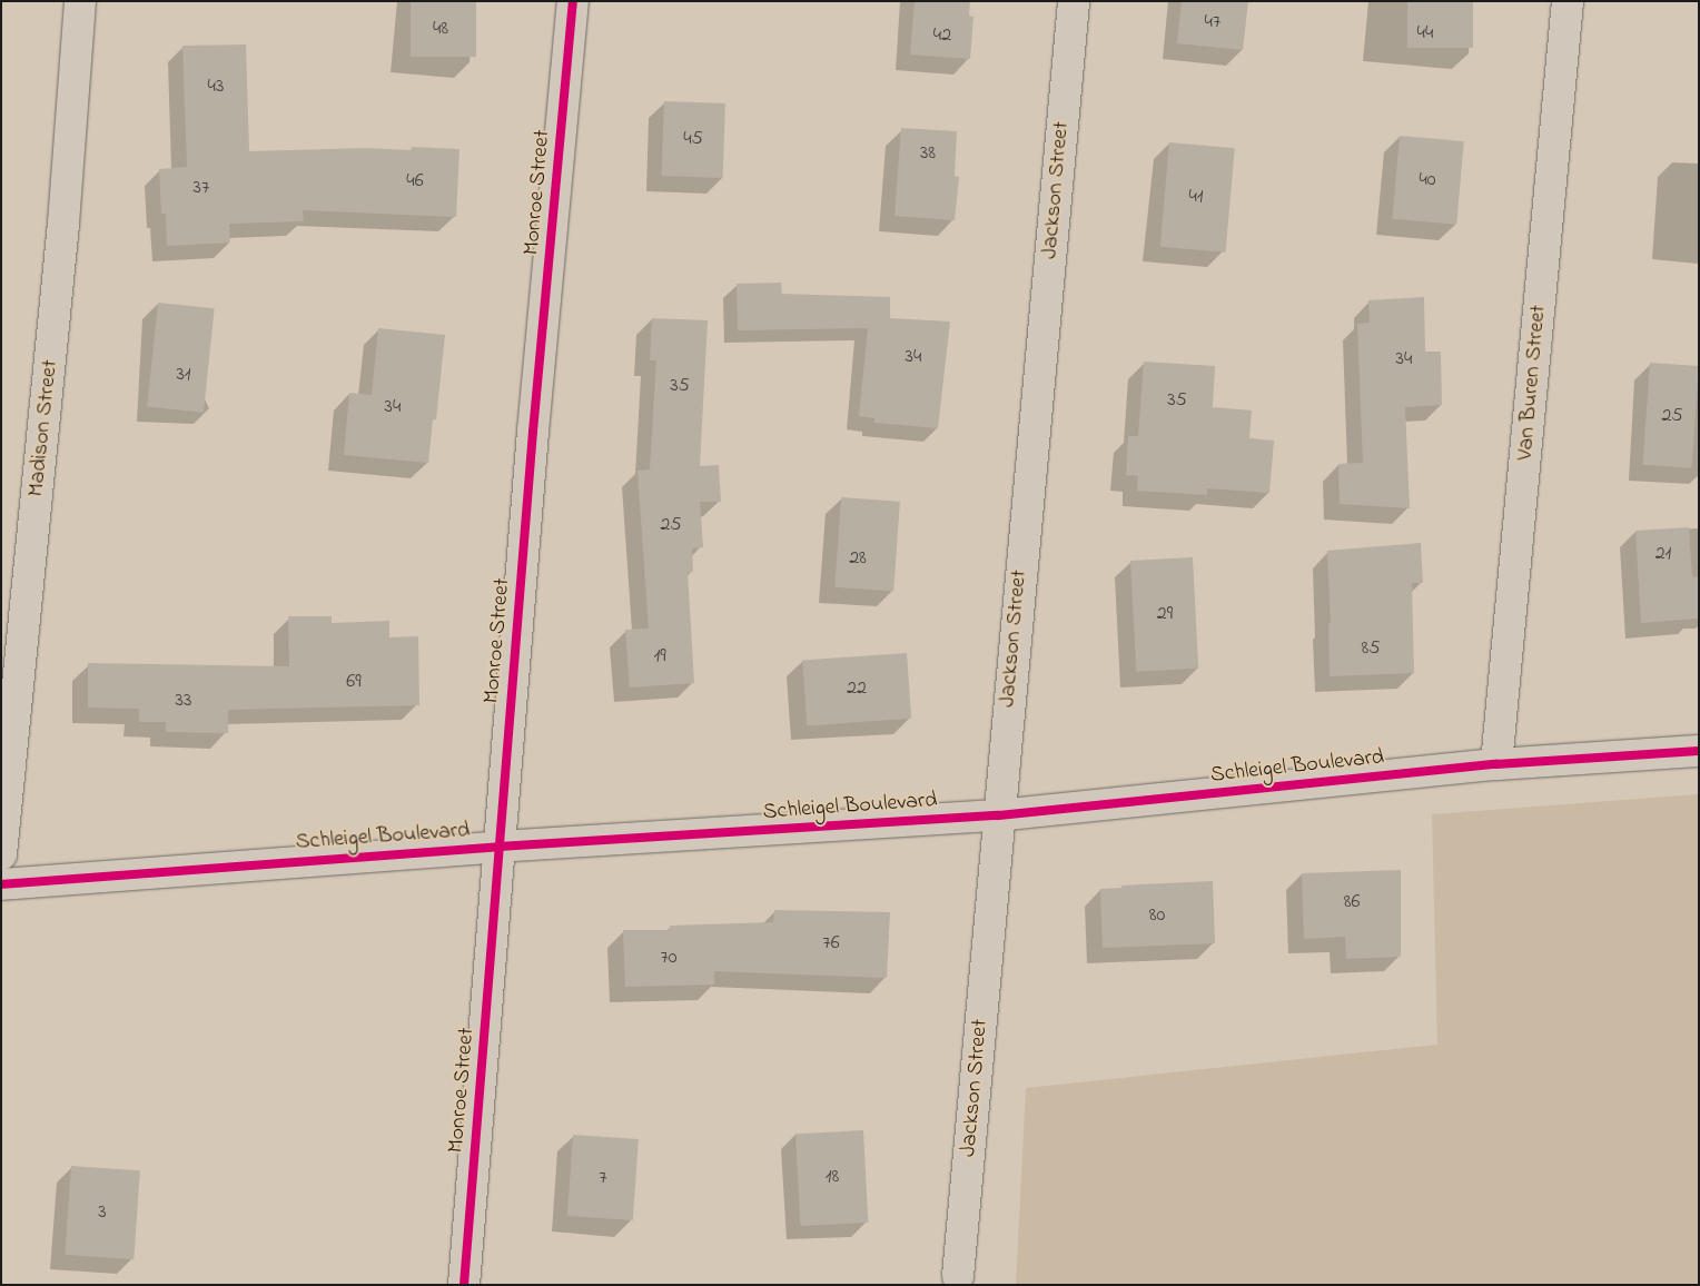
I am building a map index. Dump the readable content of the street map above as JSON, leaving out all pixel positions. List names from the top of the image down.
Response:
{
  "streets": {
    "street": [
      "Jackson Street",
      "Monroe Street",
      "Van Buren Street",
      "Madison Street",
      "Schleigel Boulevard"
    ]
  },
  "crossings": [
    ["Jackson Street", "Schleigel Boulevard"],
    ["Monroe Street", "Schleigel Boulevard"],
    ["Van Buren Street", "Schleigel Boulevard"]
  ],
  "house_numbers": [
    "47",
    "48",
    "44",
    "42",
    "43",
    "45",
    "38",
    "40",
    "46",
    "37",
    "41",
    "34",
    "34",
    "31",
    "35",
    "35",
    "34",
    "25",
    "25",
    "21",
    "28",
    "29",
    "85",
    "19",
    "69",
    "22",
    "33",
    "86",
    "80",
    "76",
    "70",
    "18",
    "7",
    "3"
  ]
}
